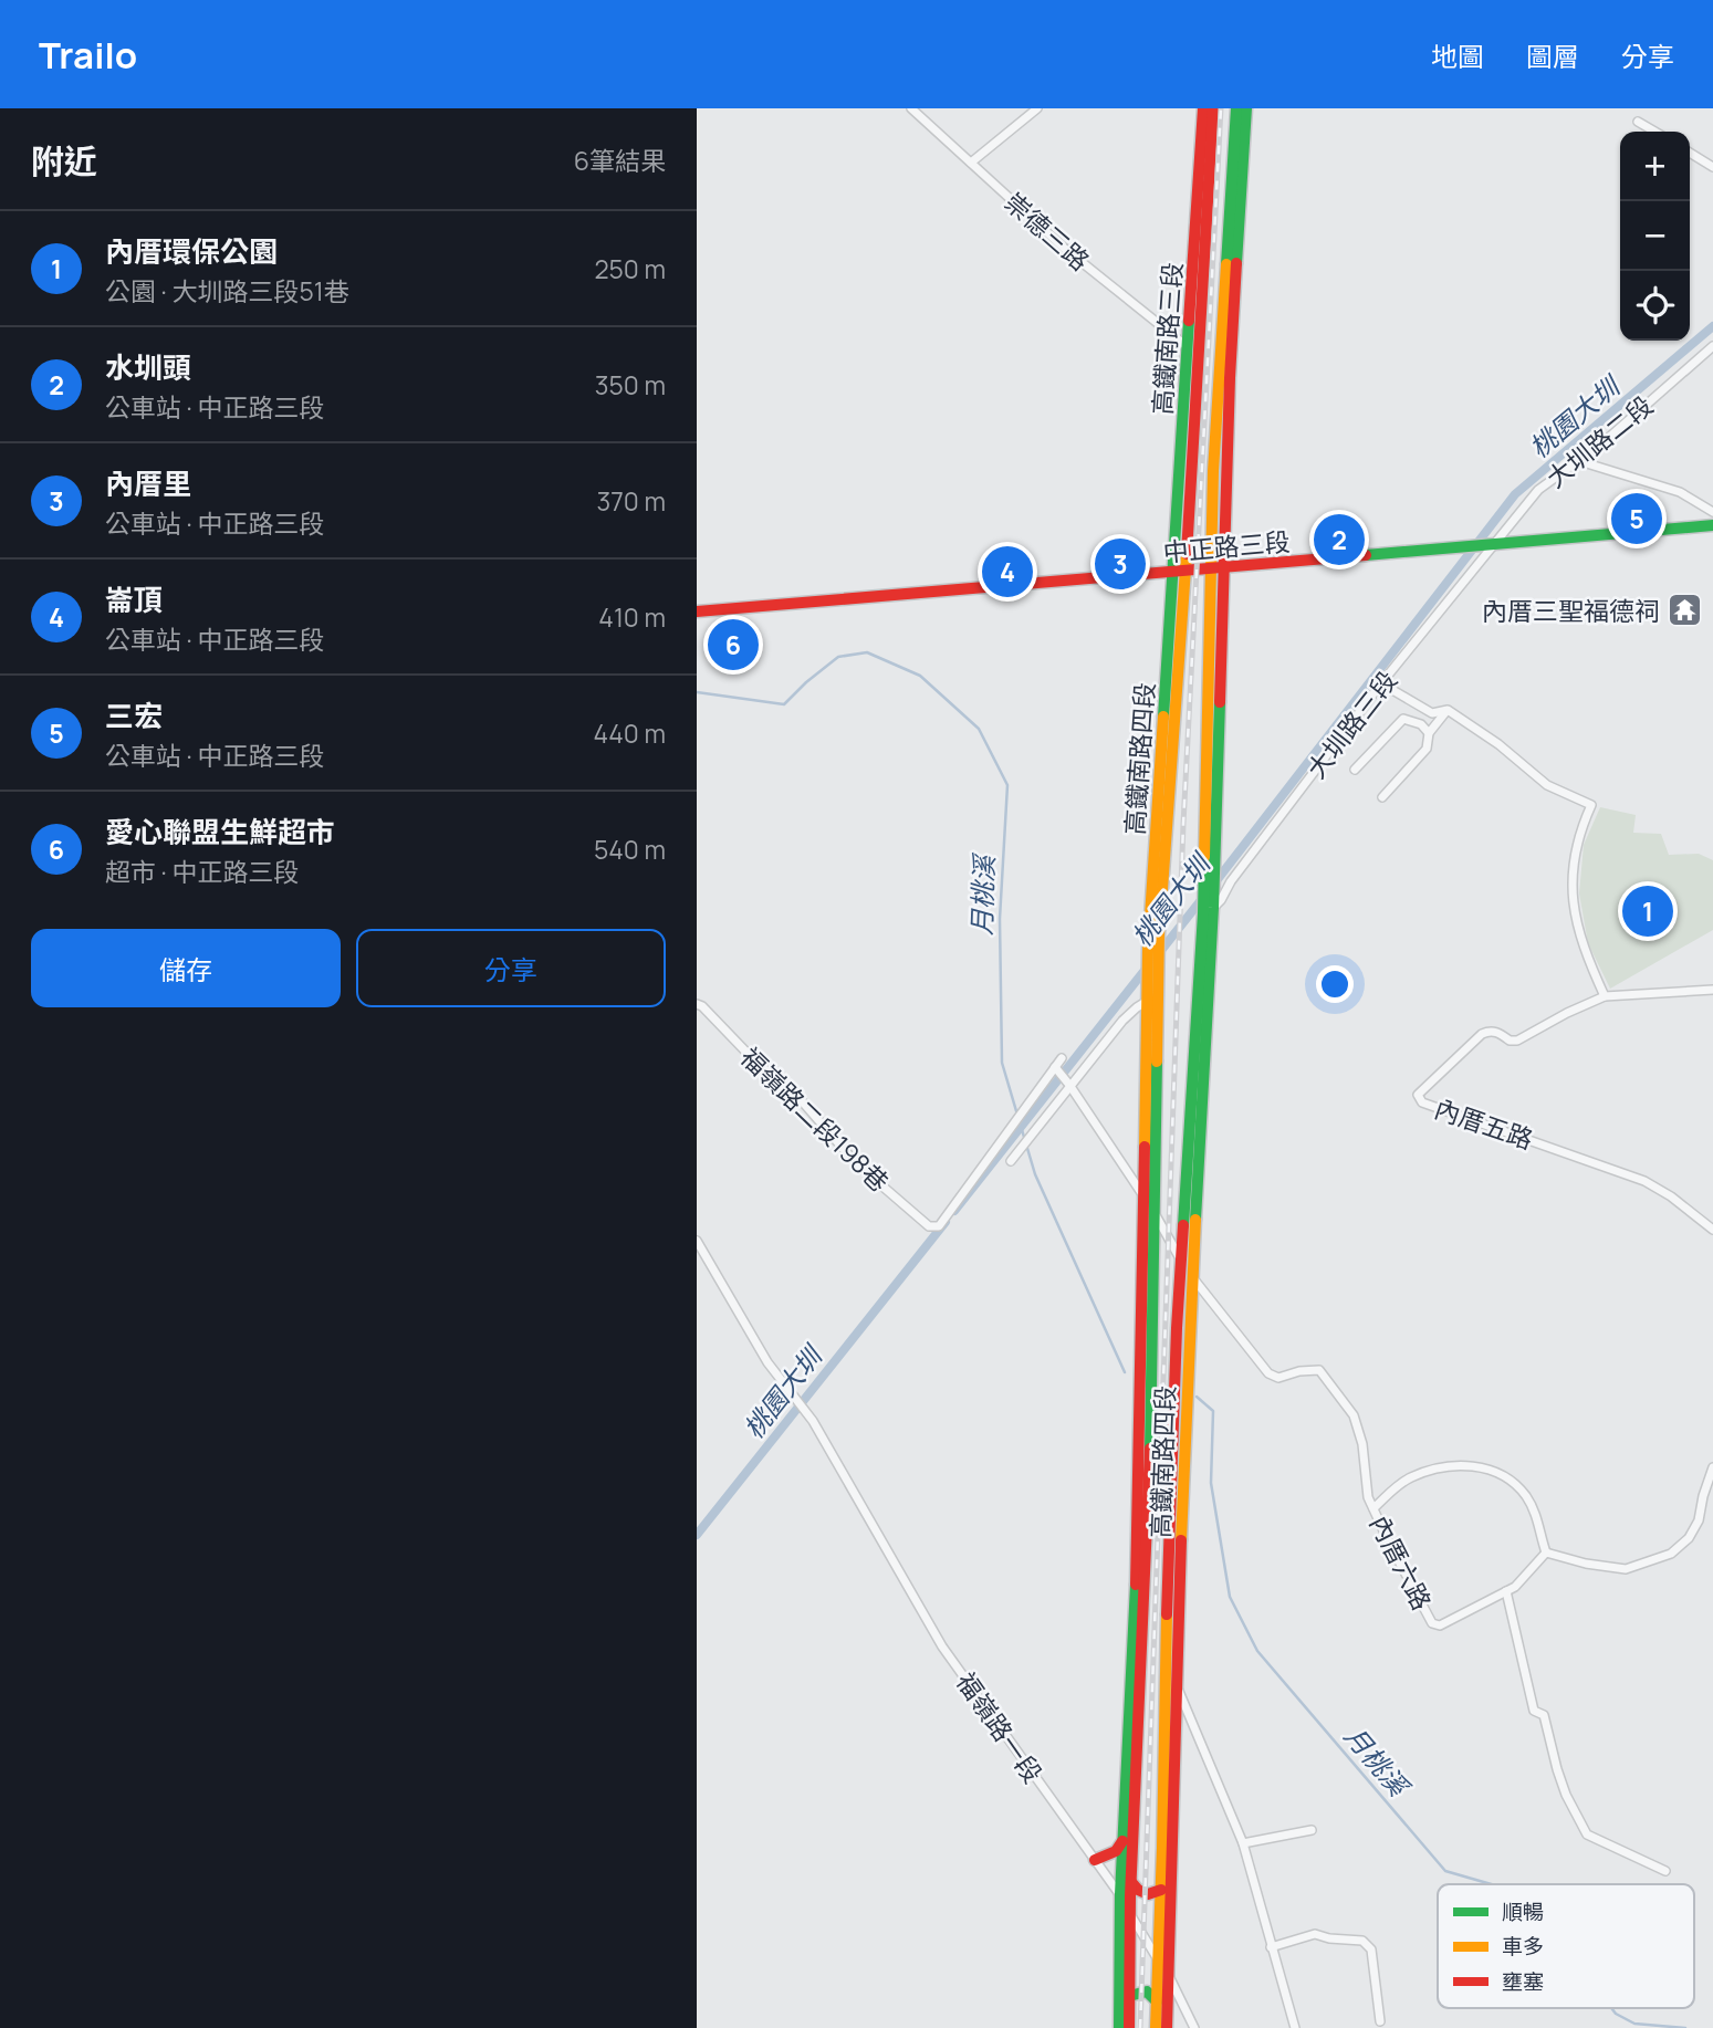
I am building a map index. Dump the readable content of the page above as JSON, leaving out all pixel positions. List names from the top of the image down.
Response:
{
  "streets": {
    "main road": ["高鐵南路三段", "中正路三段", "高鐵南路四段"],
    "street": [
      "崇德三路",
      "大圳路二段",
      "大圳路三段",
      "福嶺路二段198巷",
      "內厝五路",
      "內厝六路",
      "福嶺路一段"
    ]
  },
  "crossings": [
    ["崇德三路", "高鐵南路三段"],
    ["高鐵南路三段", "中正路三段"],
    ["高鐵南路三段", "高鐵南路四段"],
    ["大圳路二段", "中正路三段"],
    ["大圳路二段", "大圳路三段"],
    ["中正路三段", "大圳路三段"],
    ["中正路三段", "高鐵南路四段"],
    ["大圳路三段", "高鐵南路四段"],
    ["高鐵南路四段", "內厝六路"],
    ["高鐵南路四段", "福嶺路一段"]
  ],
  "water": ["桃園大圳", "月桃溪"],
  "places": {
    "temple": ["內厝三聖福德祠"]
  },
  "legend": ["順暢", "車多", "壅塞"],
  "page": {
    "header": "Trailo",
    "nav": ["地圖", "圖層", "分享"],
    "heading": ["附近", "6筆結果"],
    "map_buttons": ["+", "−"],
    "list": [
      {
        "mark": "1",
        "name": "內厝環保公園",
        "note": "公園 · 大圳路三段51巷",
        "value": "250 m"
      },
      {
        "mark": "2",
        "name": "水圳頭",
        "note": "公車站 · 中正路三段",
        "value": "350 m"
      },
      {
        "mark": "3",
        "name": "內厝里",
        "note": "公車站 · 中正路三段",
        "value": "370 m"
      },
      {
        "mark": "4",
        "name": "崙頂",
        "note": "公車站 · 中正路三段",
        "value": "410 m"
      },
      {
        "mark": "5",
        "name": "三宏",
        "note": "公車站 · 中正路三段",
        "value": "440 m"
      },
      {
        "mark": "6",
        "name": "愛心聯盟生鮮超市",
        "note": "超市 · 中正路三段",
        "value": "540 m"
      }
    ],
    "pins": [
      "5",
      "2",
      "3",
      "4",
      "6",
      "1"
    ],
    "buttons": ["儲存", "分享"]
  }
}
